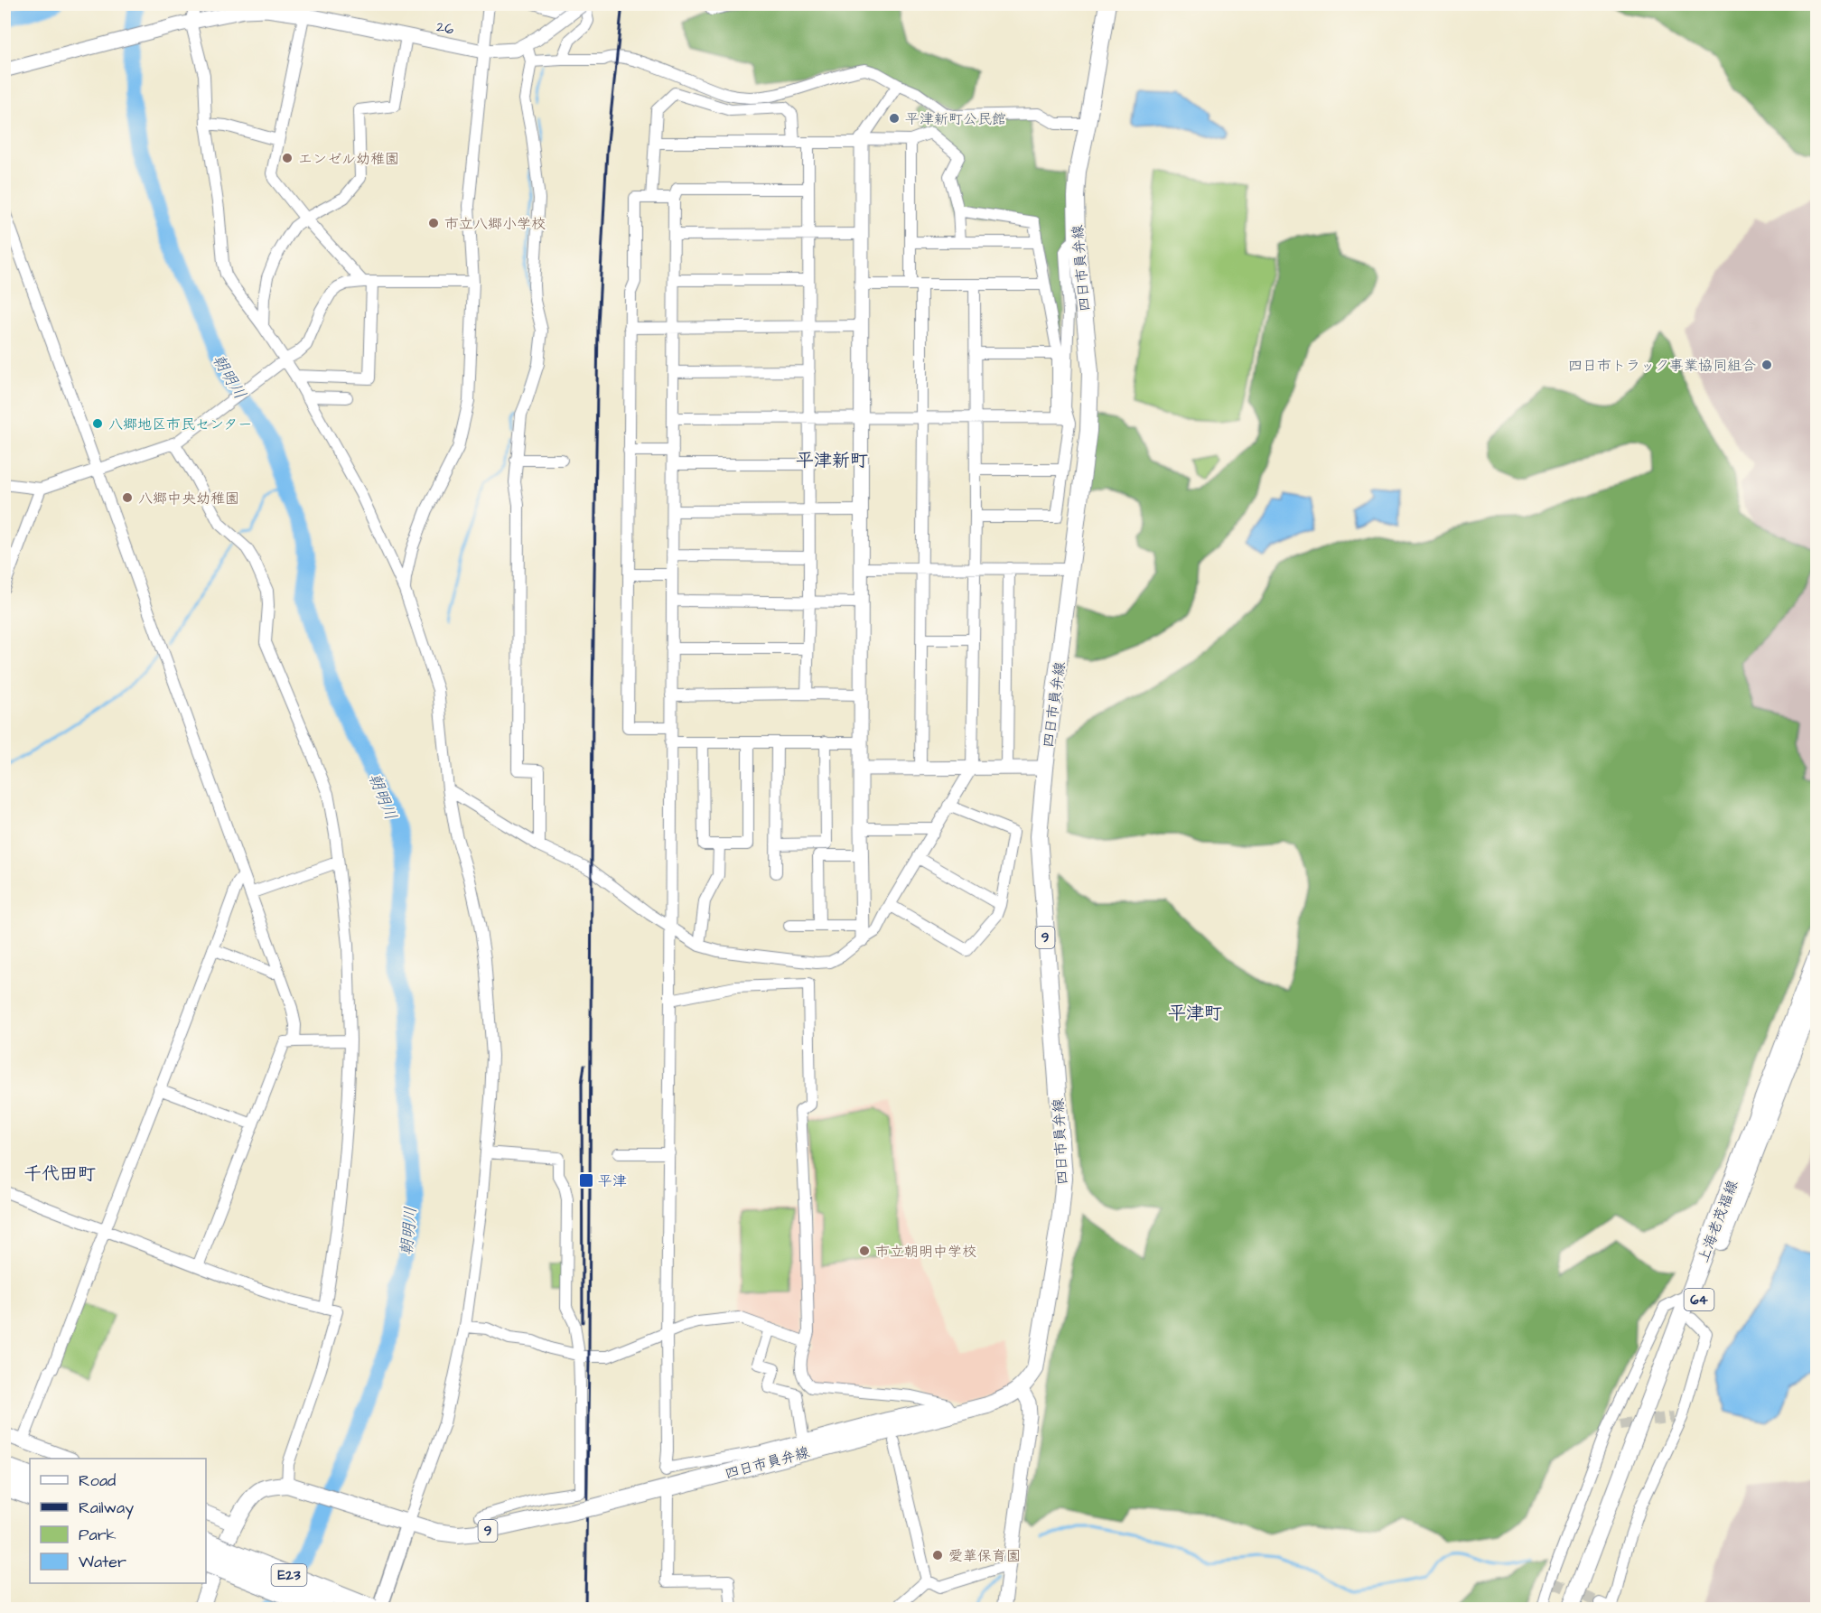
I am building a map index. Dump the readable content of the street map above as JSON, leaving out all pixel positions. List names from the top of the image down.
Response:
{
  "streets": {
    "highway": ["E23"],
    "main road": [
      "四日市員弁線",
      "9",
      "上海老茂福線",
      "64"
    ],
    "street": ["26"]
  },
  "districts": ["平津新町", "平津町", "千代田町"],
  "water": ["朝明川"],
  "places": {
    "other": [
      "平津新町公民館",
      "エンゼル幼稚園",
      "市立八郷小学校",
      "四日市トラック事業協同組合",
      "八郷地区市民センター",
      "八郷中央幼稚園",
      "市立朝明中学校",
      "愛華保育園"
    ],
    "transit": ["平津"]
  },
  "legend": [
    "Road",
    "Railway",
    "Park",
    "Water"
  ]
}
